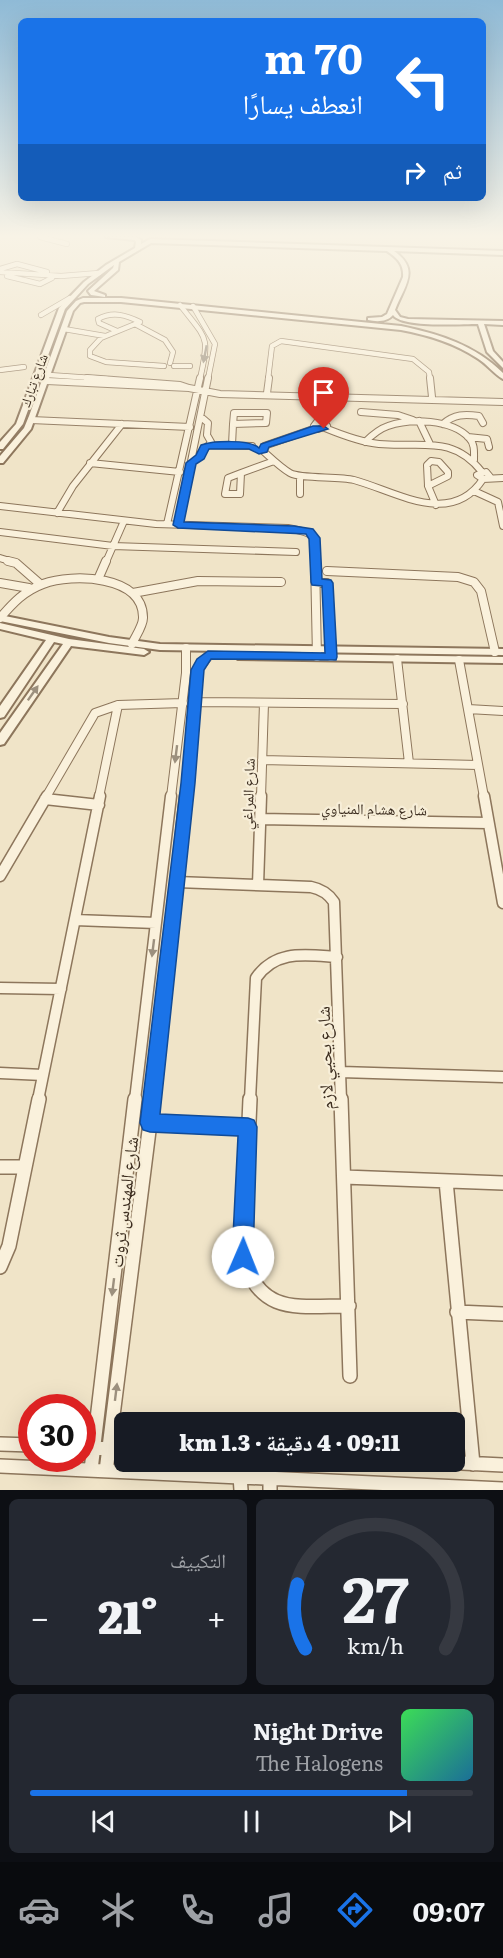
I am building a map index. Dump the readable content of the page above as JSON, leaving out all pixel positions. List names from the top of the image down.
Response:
{
  "streets": {
    "street": [
      "شارع تبارك",
      "شارع المراغي",
      "شارع هشام المنياوي",
      "شارع يحيي لازم",
      "شارع المهندس ثروت"
    ]
  },
  "crossings": [
    ["شارع المراغي", "شارع هشام المنياوي"],
    ["شارع المراغي", "شارع يحيي لازم"],
    ["شارع يحيي لازم", "شارع المهندس ثروت"]
  ],
  "page": {
    "turn": ["70 m", "انعطف يسارًا"],
    "then": "ثم",
    "limit": "30",
    "trip": "09:11 · 4 دقيقة · 1.3 km",
    "tile": "التكييف",
    "heat": ["−", "21°", "+"],
    "song": ["Night Drive", "The Halogens"],
    "tabs": "09:07",
    "gauge": ["27", "km/h"]
  }
}
